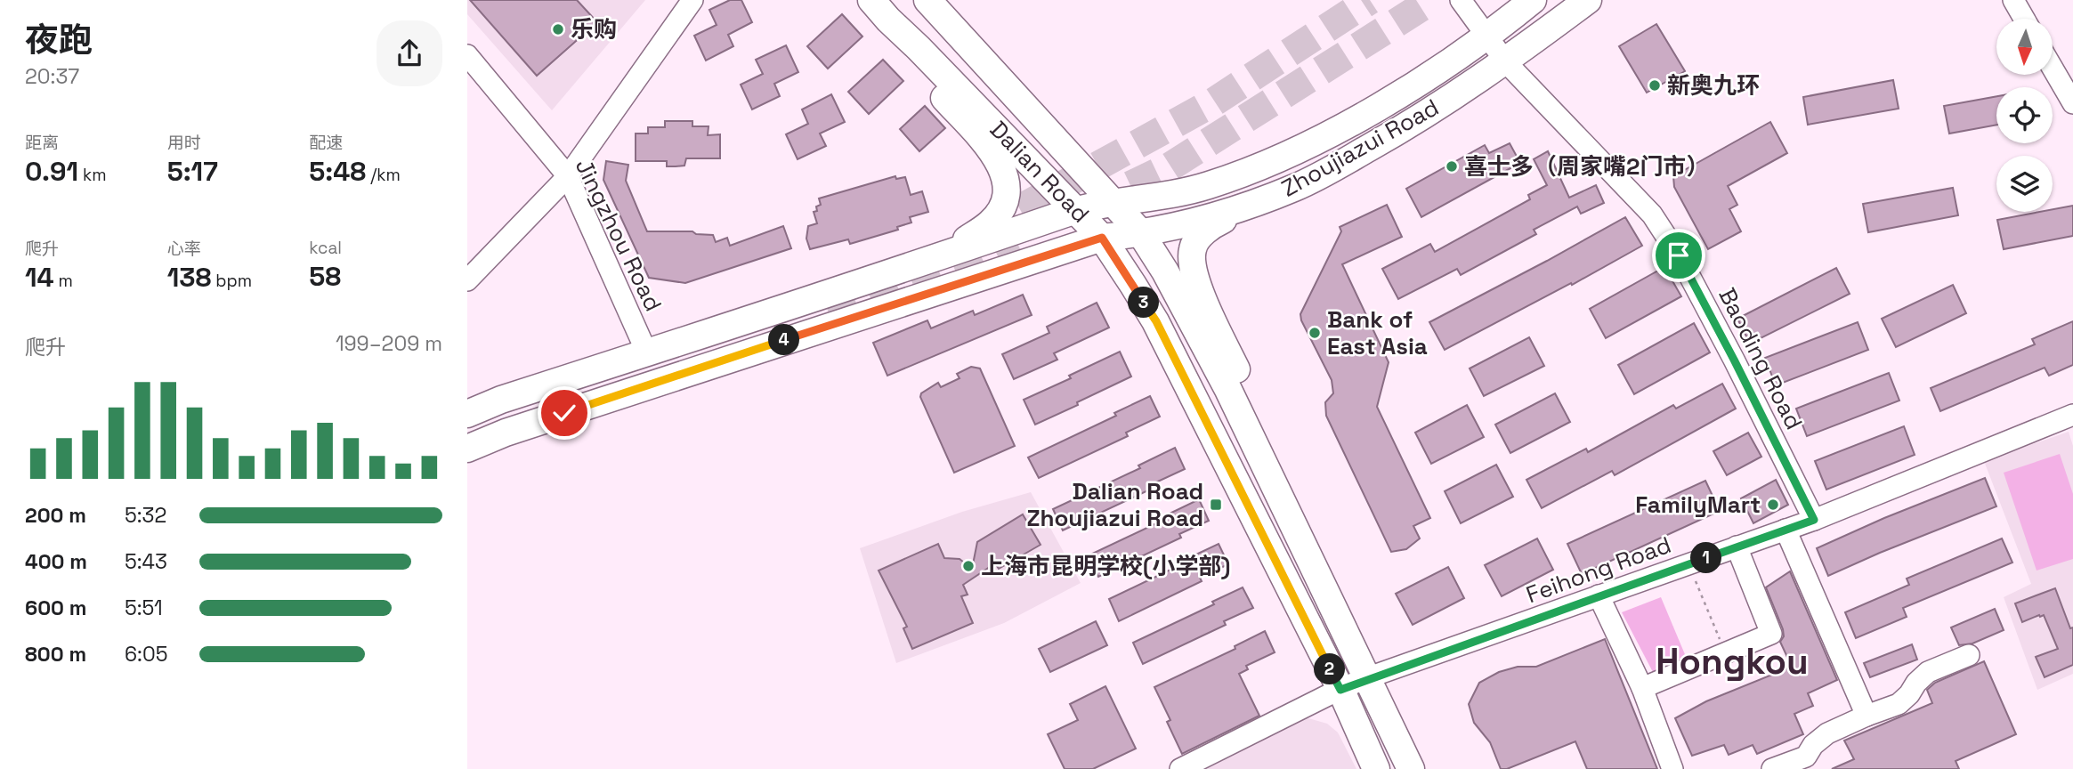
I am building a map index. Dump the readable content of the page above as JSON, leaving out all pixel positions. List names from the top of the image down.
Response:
{
  "streets": {
    "main road": ["Zhoujiazui Road", "Dalian Road"],
    "street": ["Jingzhou Road", "Baoding Road", "Feihong Road"]
  },
  "crossings": [
    ["Zhoujiazui Road", "Dalian Road"],
    ["Zhoujiazui Road", "Jingzhou Road"],
    ["Zhoujiazui Road", "Baoding Road"],
    ["Dalian Road", "Feihong Road"],
    ["Baoding Road", "Feihong Road"]
  ],
  "districts": ["Hongkou"],
  "places": {
    "other": [
      "乐购",
      "新奥九环",
      "喜士多（周家嘴2门市）",
      "Bank of East Asia",
      "FamilyMart",
      "上海市昆明学校(小学部)"
    ],
    "transit": ["Dalian Road Zhoujiazui Road"]
  },
  "north": "bottom",
  "page": {
    "heading": ["夜跑", "20:37"],
    "stats": [
      ["距离", "0.91 km"],
      ["用时", "5:17"],
      ["配速", "5:48 /km"],
      ["爬升", "14 m"],
      ["心率", "138 bpm"],
      ["kcal", "58"]
    ],
    "pins": [
      "3",
      "4",
      "1",
      "2"
    ],
    "chart": ["爬升", "199–209 m"],
    "list": [
      {
        "name": "200 m",
        "note": "5:32"
      },
      {
        "name": "400 m",
        "note": "5:43"
      },
      {
        "name": "600 m",
        "note": "5:51"
      },
      {
        "name": "800 m",
        "note": "6:05"
      }
    ]
  }
}
